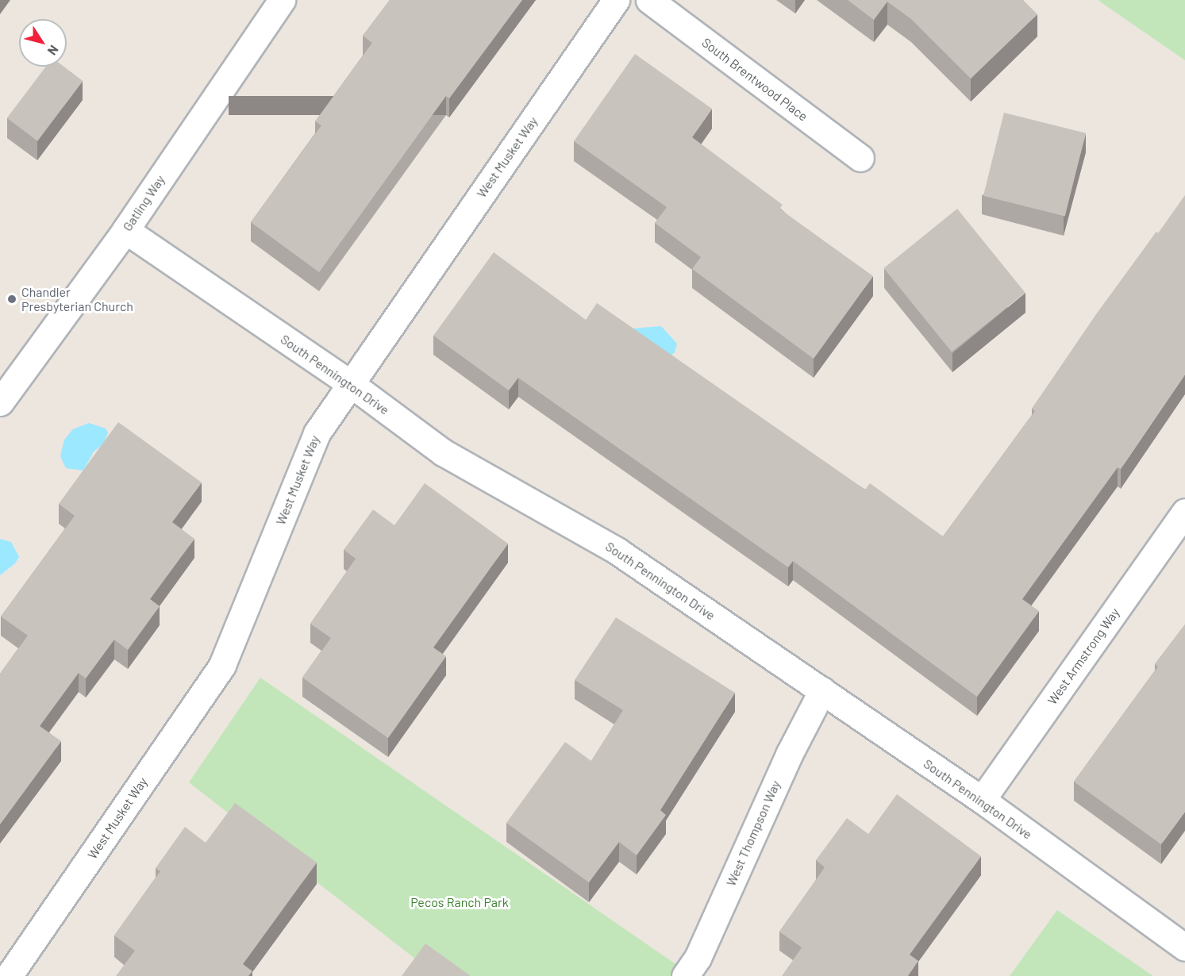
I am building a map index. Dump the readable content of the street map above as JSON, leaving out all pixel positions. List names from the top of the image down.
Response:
{
  "streets": {
    "street": [
      "South Brentwood Place",
      "West Musket Way",
      "Gatling Way",
      "South Pennington Drive",
      "West Armstrong Way",
      "West Thompson Way"
    ]
  },
  "crossings": [
    ["West Musket Way", "South Pennington Drive"],
    ["Gatling Way", "South Pennington Drive"],
    ["South Pennington Drive", "West Armstrong Way"],
    ["South Pennington Drive", "West Thompson Way"]
  ],
  "parks": ["Pecos Ranch Park"],
  "places": ["Chandler Presbyterian Church"],
  "north": "bottom right"
}
